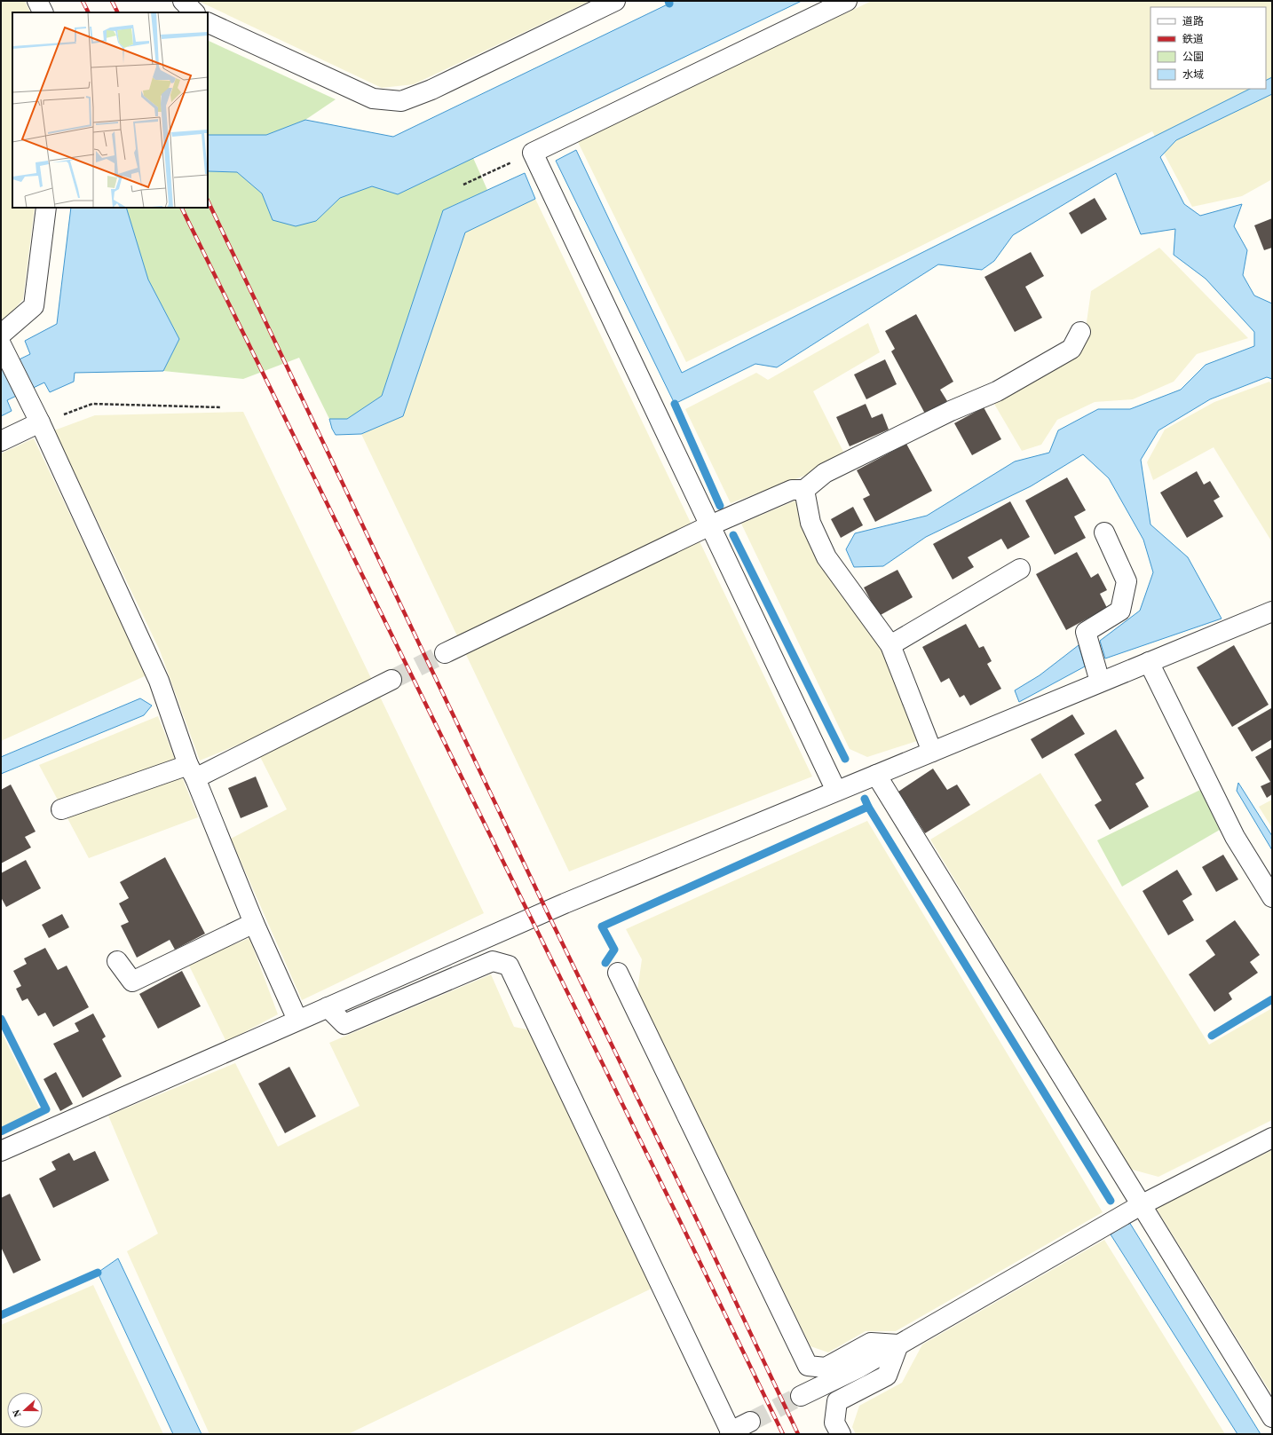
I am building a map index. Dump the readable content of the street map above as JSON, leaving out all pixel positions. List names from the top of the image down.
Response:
{
  "legend": [
    "道路",
    "鉄道",
    "公園",
    "水域"
  ],
  "north": "left"
}
